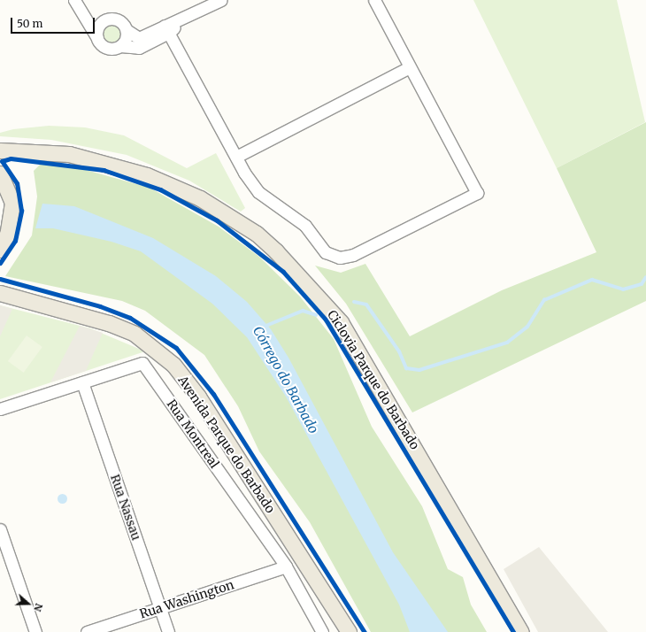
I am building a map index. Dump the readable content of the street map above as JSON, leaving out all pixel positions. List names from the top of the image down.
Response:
{
  "streets": {
    "main road": ["Avenida Parque do Barbado"],
    "street": ["Rua Montreal", "Rua Nassau", "Rua Washington"],
    "cycle path": ["Ciclovia Parque do Barbado"]
  },
  "crossings": [
    ["Rua Montreal", "Rua Nassau"],
    ["Rua Montreal", "Rua Washington"],
    ["Rua Nassau", "Rua Washington"]
  ],
  "water": ["Córrego do Barbado"],
  "scale_bar": "50 m",
  "north": "right"
}
